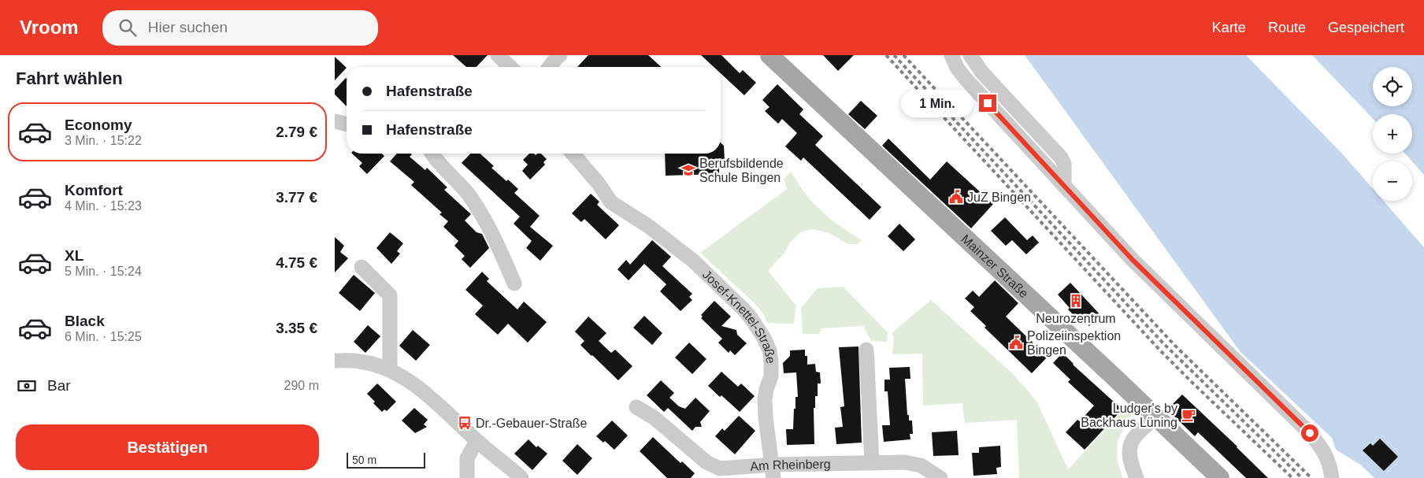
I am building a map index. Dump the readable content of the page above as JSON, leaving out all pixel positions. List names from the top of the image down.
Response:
{
  "streets": {
    "main road": ["Mainzer Straße"],
    "street": ["Josef-Knettel-Straße", "Am Rheinberg"]
  },
  "crossings": [
    ["Josef-Knettel-Straße", "Am Rheinberg"]
  ],
  "places": {
    "school or university": ["Berufsbildende Schule Bingen"],
    "public building": ["JuZ Bingen", "Polizeiinspektion Bingen"],
    "building": ["Neurozentrum"],
    "cafe": ["Ludger's by Backhaus Lüning"],
    "bus stop": ["Dr.-Gebauer-Straße"]
  },
  "scale_bar": "50 m",
  "page": {
    "header": "Vroom",
    "search": "Hier suchen",
    "nav": ["Karte", "Route", "Gespeichert"],
    "heading": "Fahrt wählen",
    "map_buttons": ["+", "−"],
    "banner": ["Hafenstraße", "Hafenstraße"],
    "bubble": "1 Min.",
    "list": [
      {
        "name": "Economy",
        "note": "3 Min. · 15:22",
        "value": "2.79 €"
      },
      {
        "name": "Komfort",
        "note": "4 Min. · 15:23",
        "value": "3.77 €"
      },
      {
        "name": "XL",
        "note": "5 Min. · 15:24",
        "value": "4.75 €"
      },
      {
        "name": "Black",
        "note": "6 Min. · 15:25",
        "value": "3.35 €"
      }
    ],
    "pay": ["Bar", "290 m"],
    "buttons": "Bestätigen",
    "scale": "50 m"
  }
}
